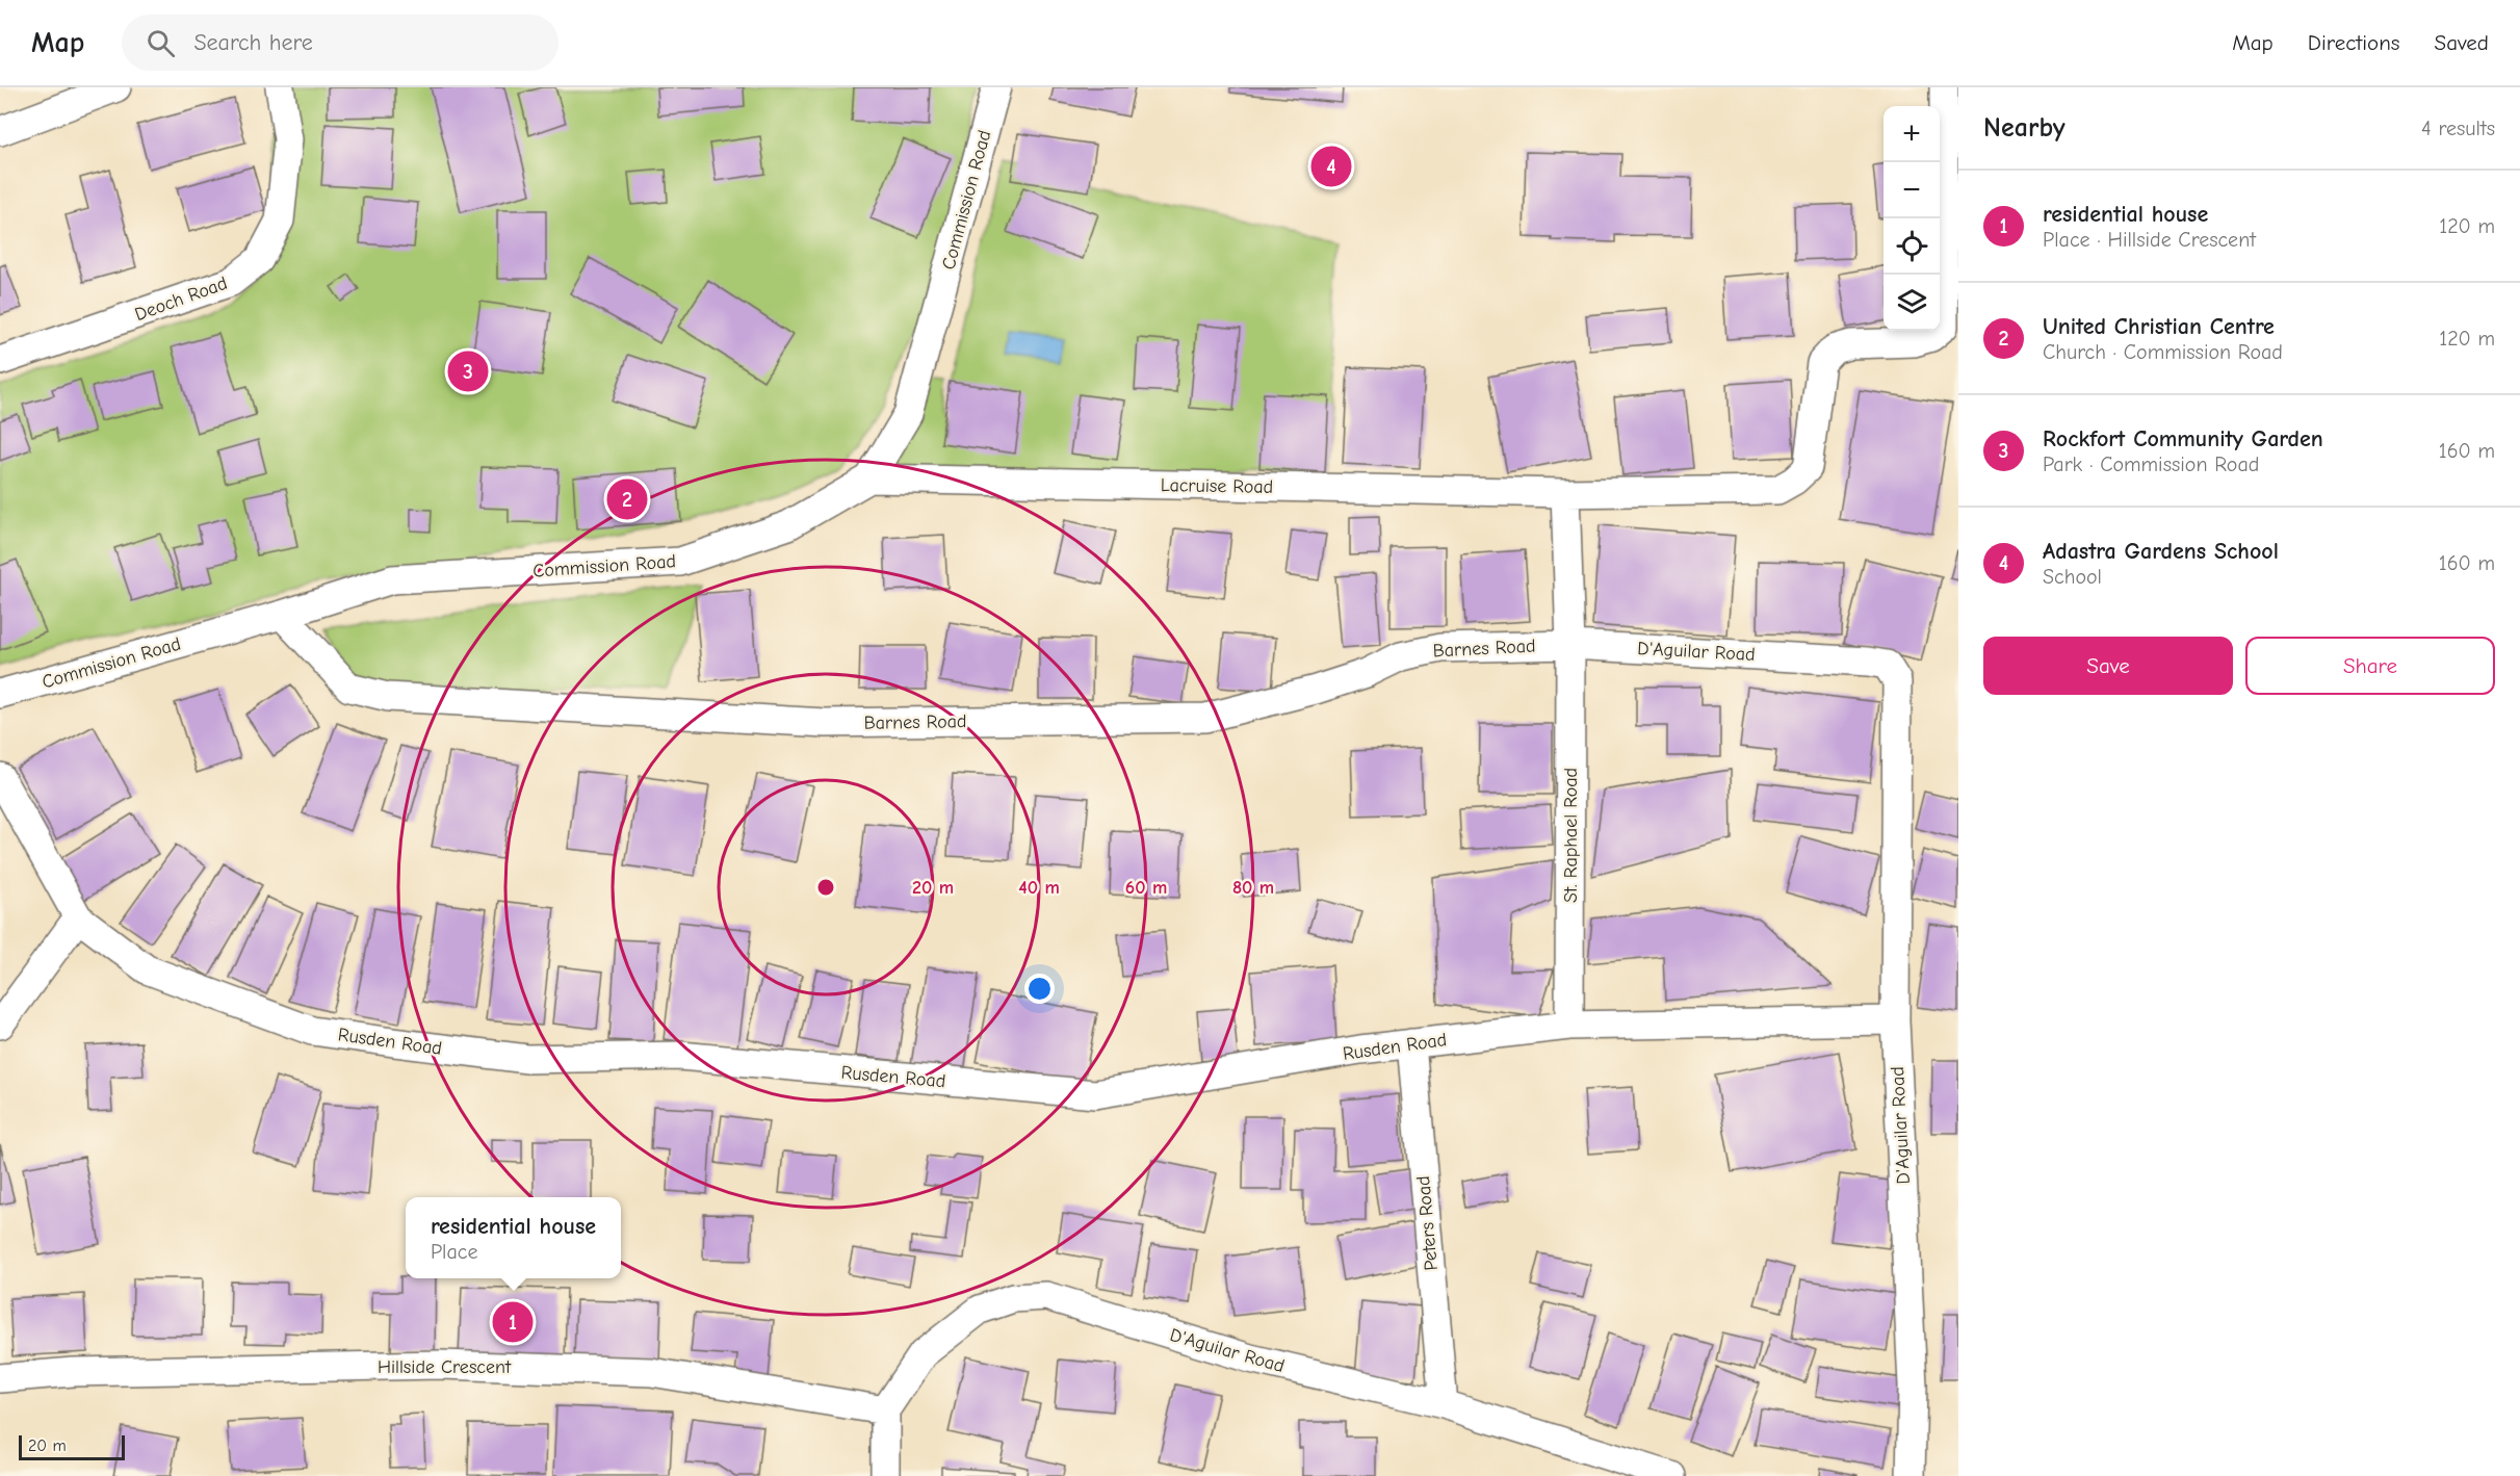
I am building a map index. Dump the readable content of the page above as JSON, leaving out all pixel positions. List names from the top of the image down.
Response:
{
  "streets": {
    "street": [
      "Commission Road",
      "Deoch Road",
      "Lacruise Road",
      "Barnes Road",
      "D'Aguilar Road",
      "St. Raphael Road",
      "Rusden Road",
      "Peters Road",
      "Hillside Crescent"
    ]
  },
  "crossings": [
    ["Commission Road", "Lacruise Road"],
    ["Commission Road", "Barnes Road"],
    ["Barnes Road", "D'Aguilar Road"],
    ["Barnes Road", "St. Raphael Road"],
    ["D'Aguilar Road", "St. Raphael Road"],
    ["D'Aguilar Road", "Rusden Road"],
    ["D'Aguilar Road", "Peters Road"],
    ["D'Aguilar Road", "Hillside Crescent"],
    ["St. Raphael Road", "Rusden Road"],
    ["Rusden Road", "Peters Road"]
  ],
  "scale_bar": "20 m",
  "page": {
    "header": "Map",
    "search": "Search here",
    "nav": ["Map", "Directions", "Saved"],
    "heading": ["Nearby", "4 results"],
    "map_buttons": ["+", "−"],
    "pins": [
      "4",
      "3",
      "2",
      "1"
    ],
    "list": [
      {
        "mark": "1",
        "name": "residential house",
        "note": "Place · Hillside Crescent",
        "value": "120 m"
      },
      {
        "mark": "2",
        "name": "United Christian Centre",
        "note": "Church · Commission Road",
        "value": "120 m"
      },
      {
        "mark": "3",
        "name": "Rockfort Community Garden",
        "note": "Park · Commission Road",
        "value": "160 m"
      },
      {
        "mark": "4",
        "name": "Adastra Gardens School",
        "note": "School",
        "value": "160 m"
      }
    ],
    "buttons": ["Save", "Share"],
    "popup": ["residential house", "Place"],
    "scale": "20 m"
  },
  "rings": [
    "20 m",
    "40 m",
    "60 m",
    "80 m"
  ]
}
